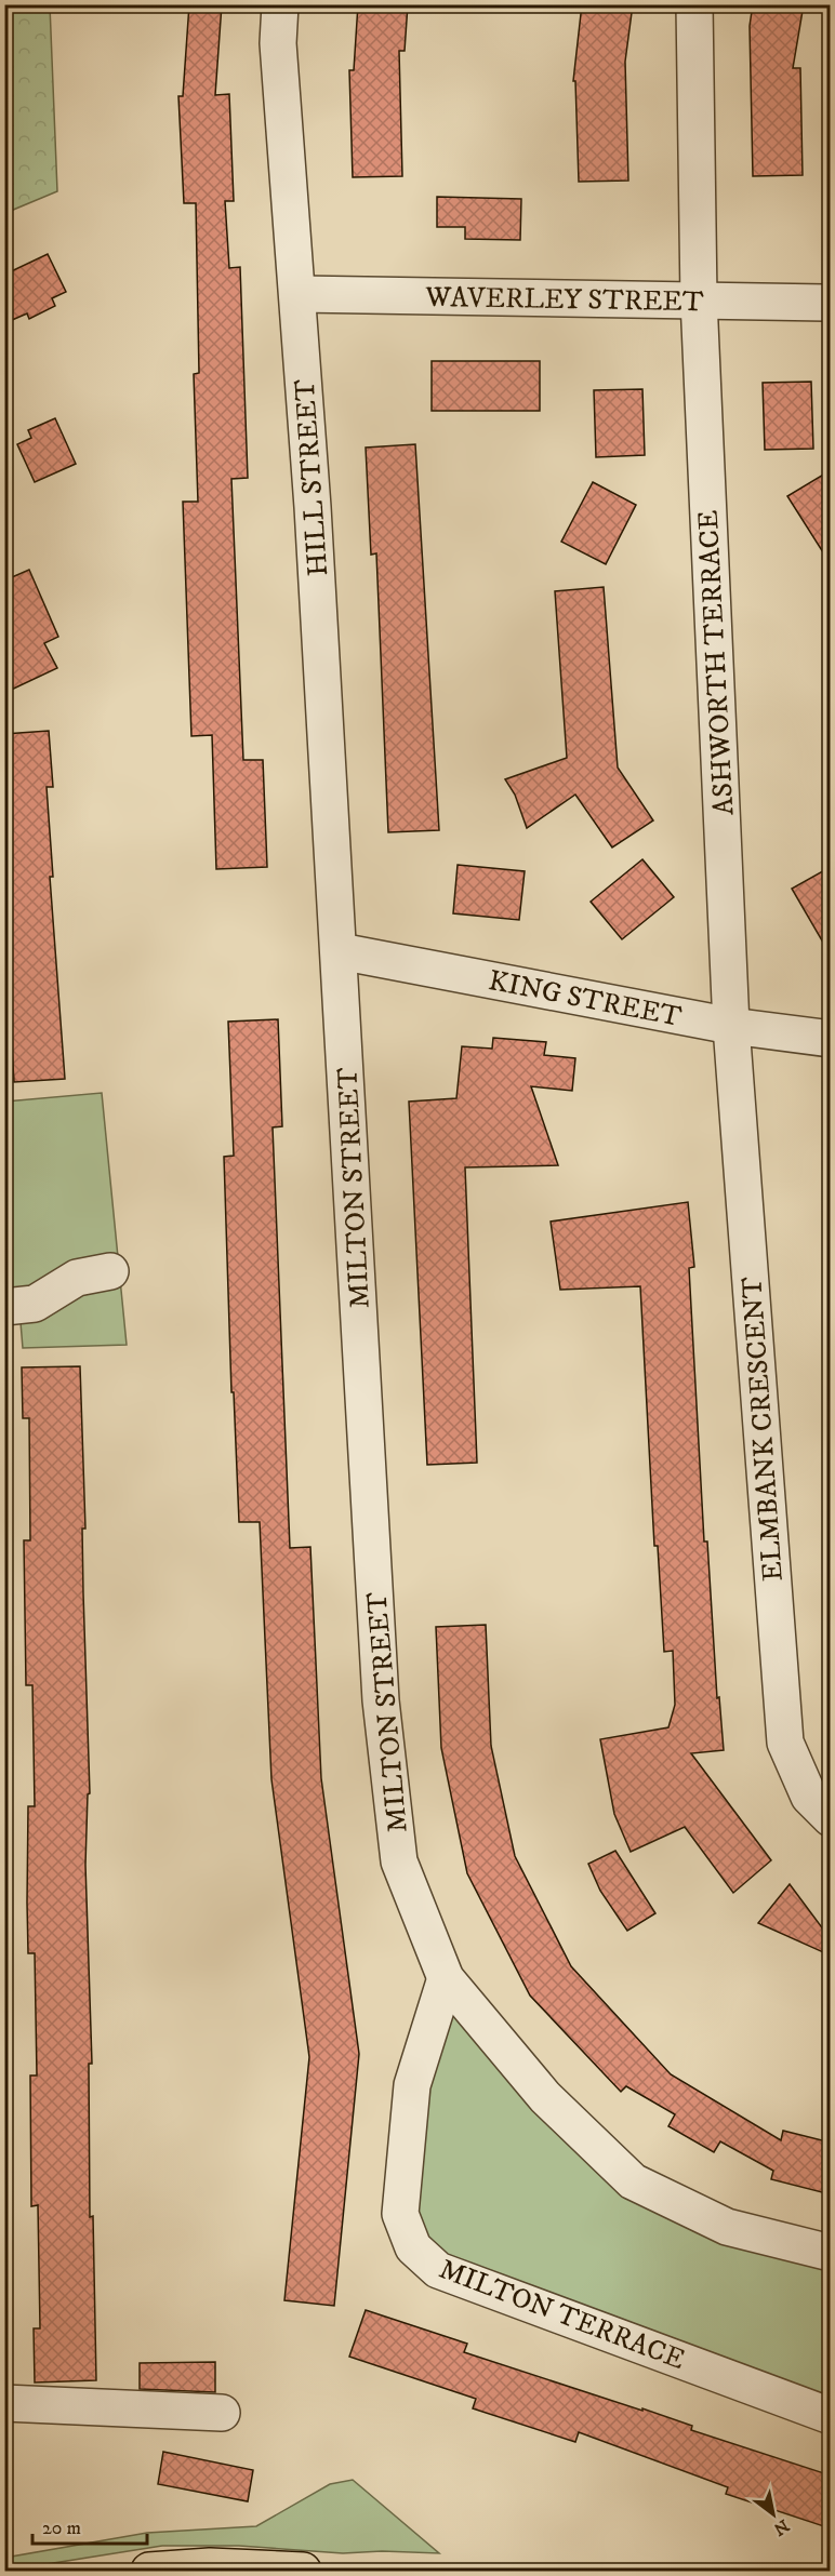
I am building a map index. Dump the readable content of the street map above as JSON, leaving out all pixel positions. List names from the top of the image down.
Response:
{
  "streets": {
    "street": [
      "WAVERLEY STREET",
      "HILL STREET",
      "ASHWORTH TERRACE",
      "KING STREET",
      "MILTON STREET",
      "ELMBANK CRESCENT",
      "MILTON TERRACE"
    ]
  },
  "crossings": [
    ["WAVERLEY STREET", "HILL STREET"],
    ["WAVERLEY STREET", "ASHWORTH TERRACE"],
    ["HILL STREET", "KING STREET"],
    ["HILL STREET", "MILTON STREET"],
    ["ASHWORTH TERRACE", "KING STREET"],
    ["ASHWORTH TERRACE", "ELMBANK CRESCENT"],
    ["KING STREET", "MILTON STREET"],
    ["KING STREET", "ELMBANK CRESCENT"],
    ["MILTON STREET", "MILTON TERRACE"]
  ],
  "scale_bar": "20 m",
  "north": "bottom right"
}
